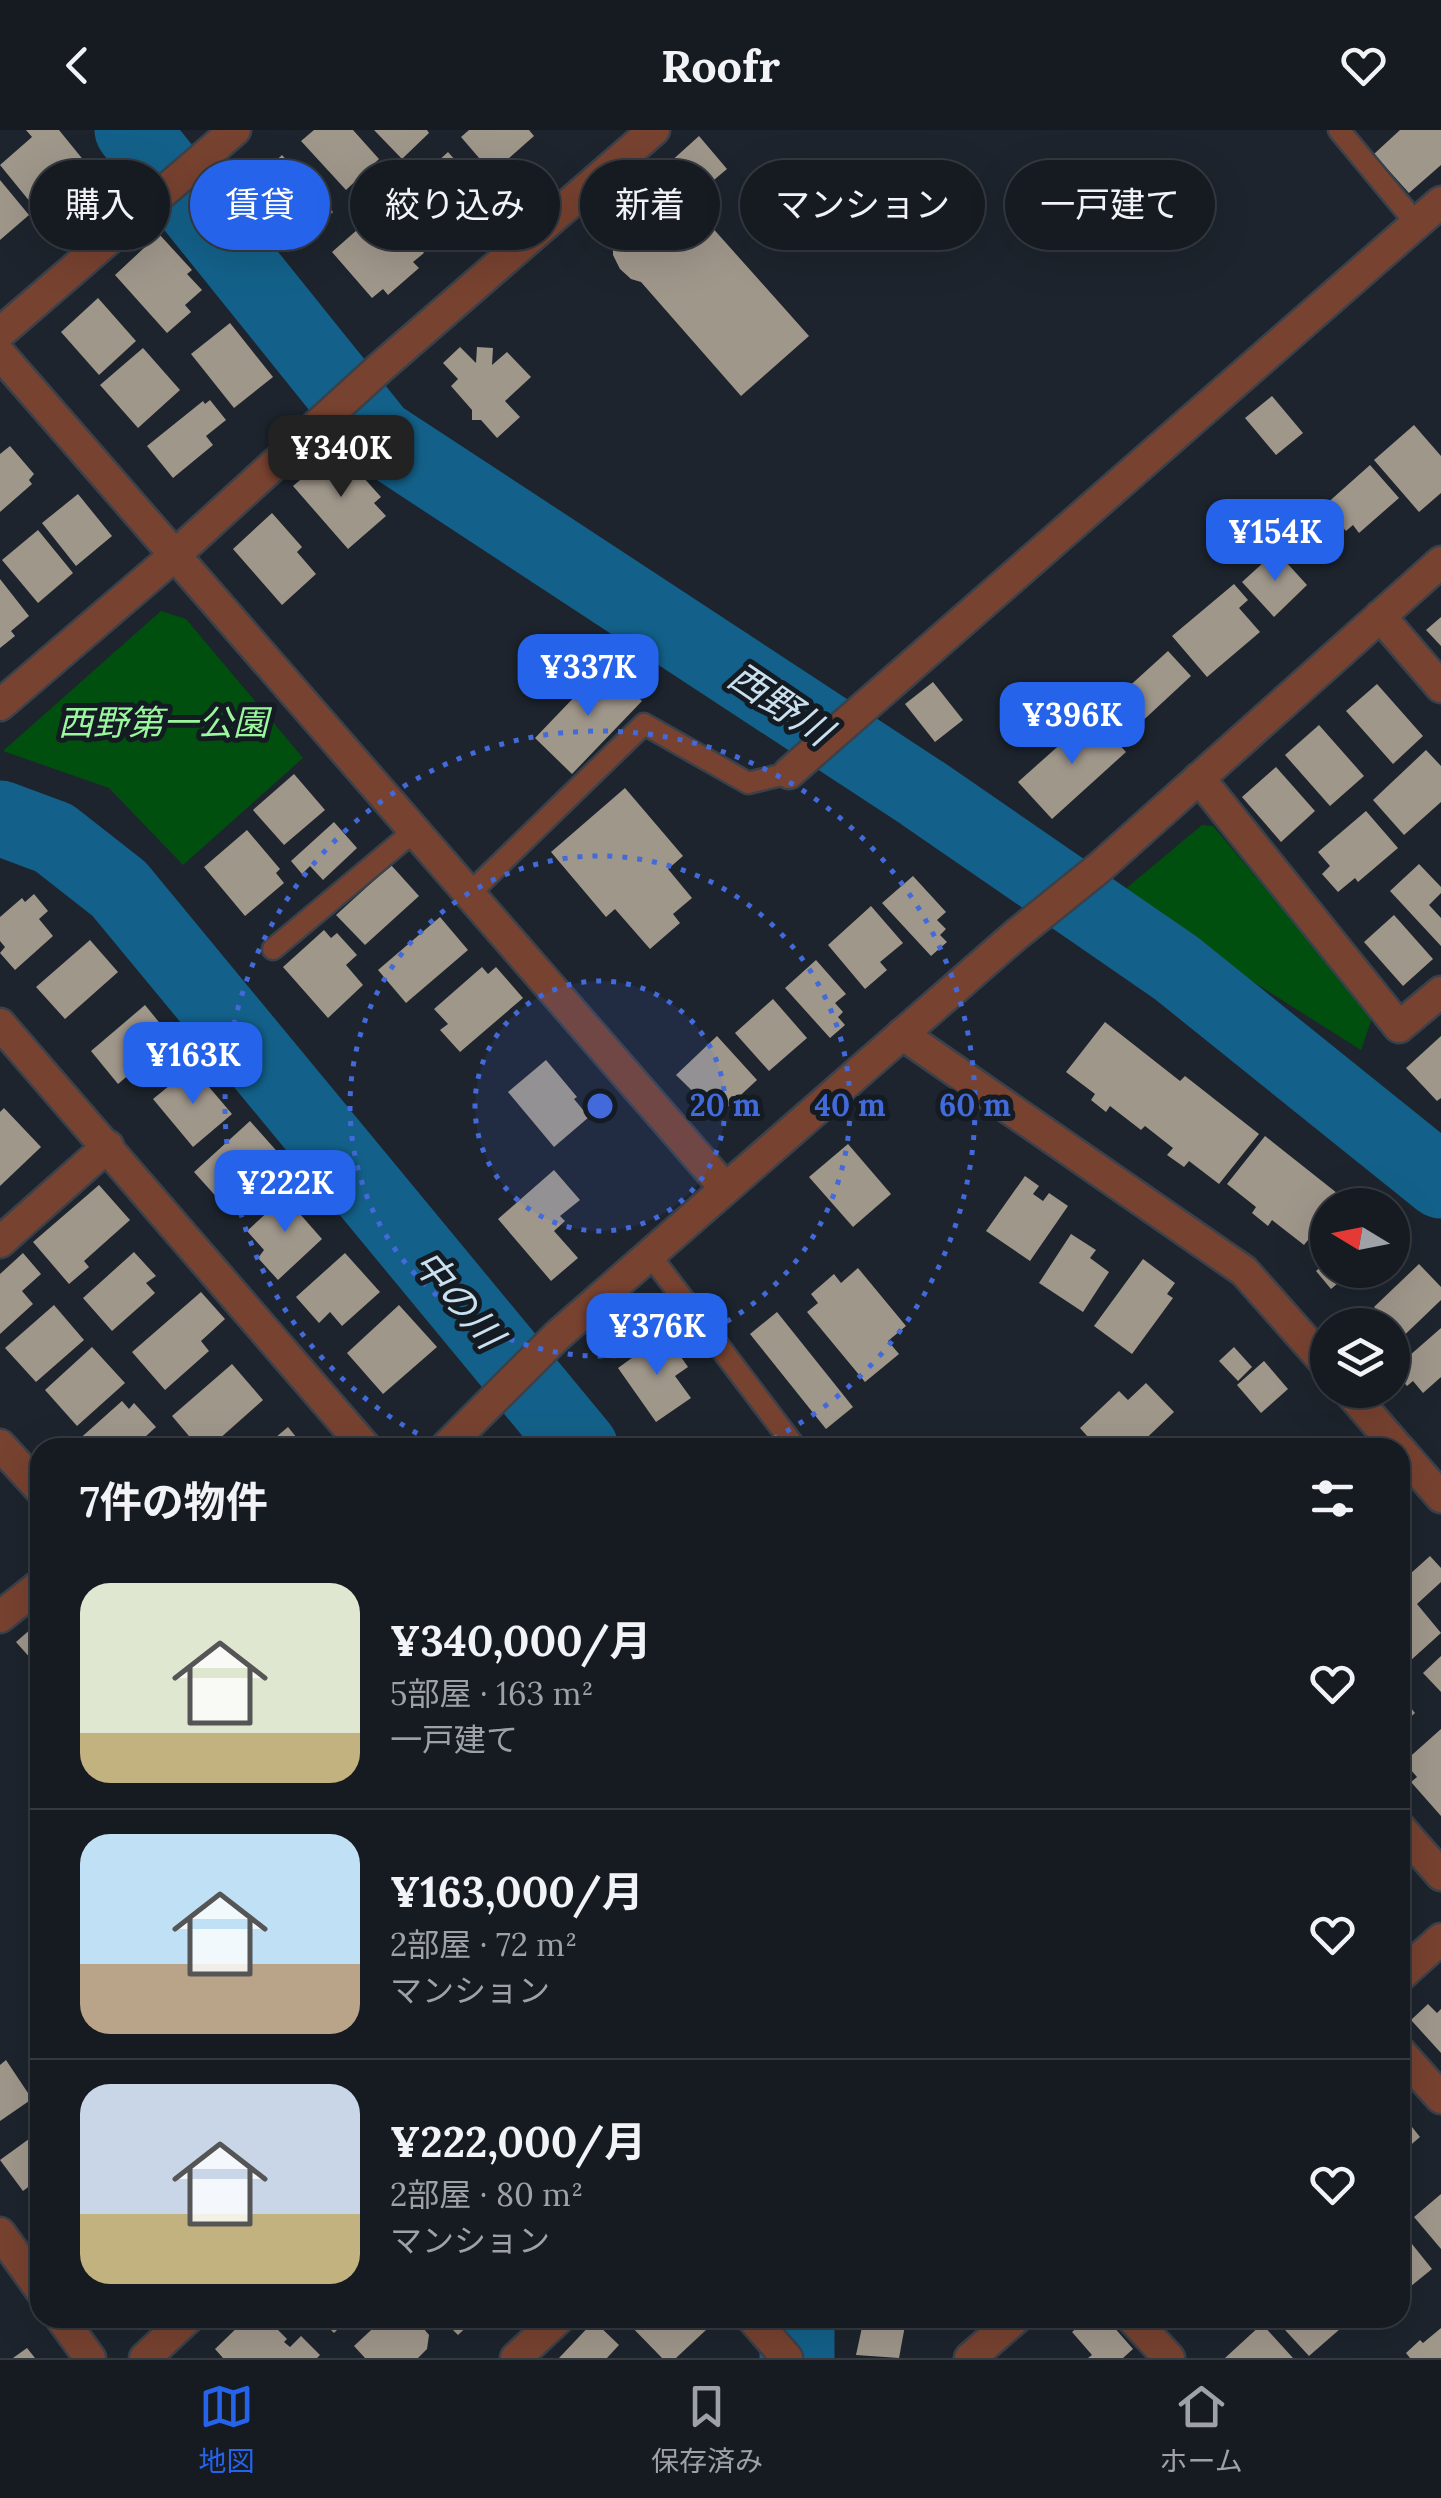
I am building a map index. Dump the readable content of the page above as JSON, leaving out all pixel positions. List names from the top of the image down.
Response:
{
  "water": ["西野川", "中の川"],
  "parks": ["西野第一公園"],
  "north": "left",
  "page": {
    "header": "Roofr",
    "chip": [
      "購入",
      "賃貸",
      "絞り込み",
      "新着",
      "マンション",
      "一戸建て"
    ],
    "price": [
      "¥340K",
      "¥154K",
      "¥337K",
      "¥396K",
      "¥163K",
      "¥222K",
      "¥376K"
    ],
    "heading": "7件の物件",
    "list": [
      {
        "name": "¥340,000/月",
        "note": "5部屋 · 163 m² · 一戸建て"
      },
      {
        "name": "¥163,000/月",
        "note": "2部屋 · 72 m² · マンション"
      },
      {
        "name": "¥222,000/月",
        "note": "2部屋 · 80 m² · マンション"
      }
    ],
    "tabs": ["地図", "保存済み", "ホーム"]
  },
  "rings": ["20 m", "40 m", "60 m"]
}
